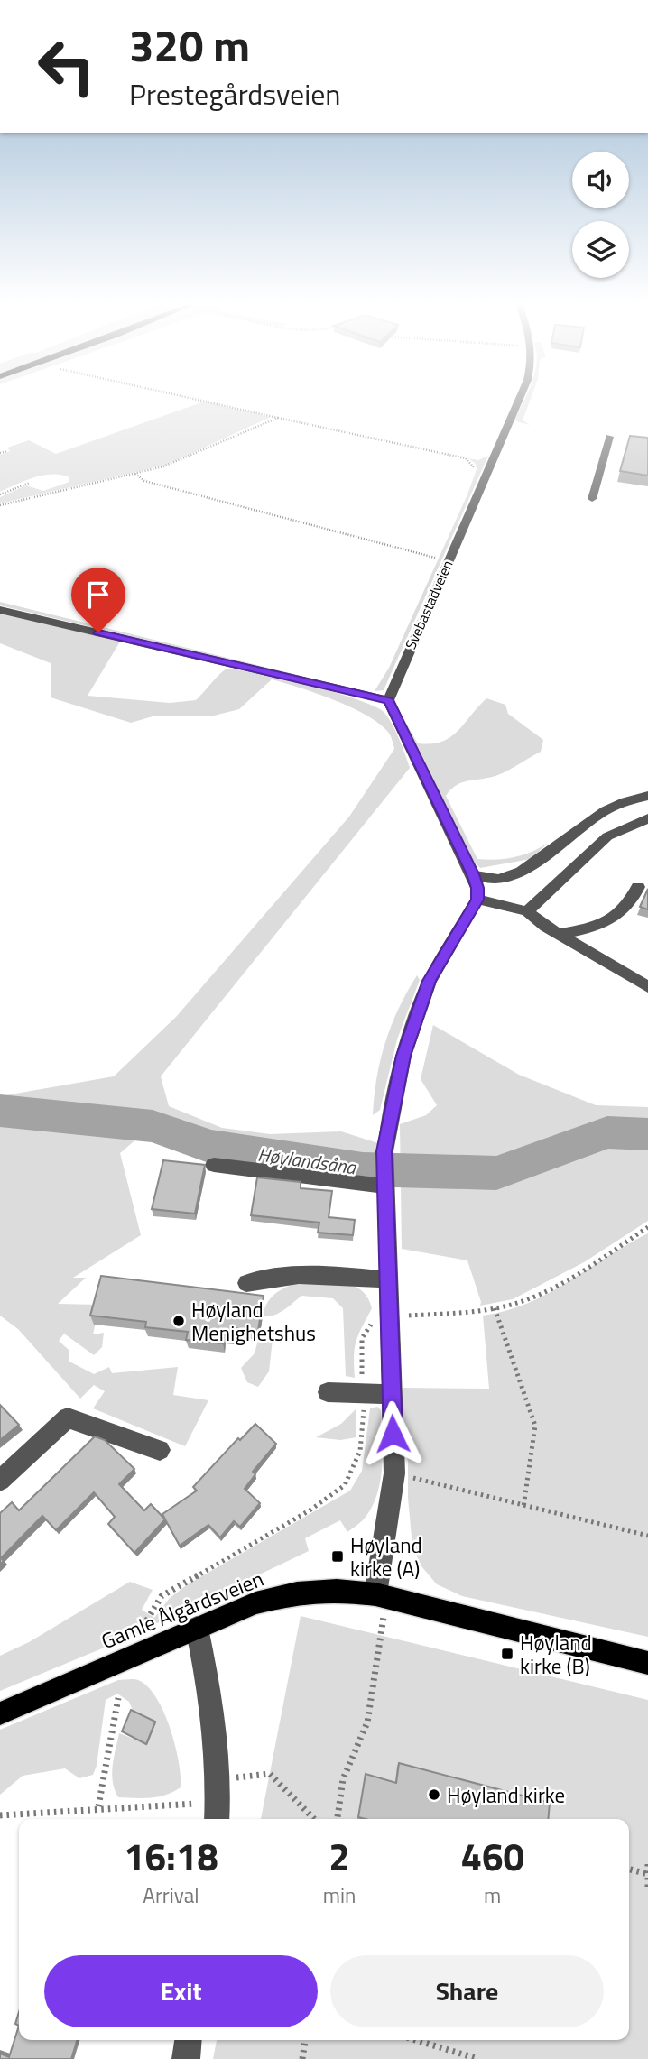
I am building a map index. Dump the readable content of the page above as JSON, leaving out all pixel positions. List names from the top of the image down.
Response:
{
  "streets": {
    "main road": ["Gamle Ålgårdsveien"],
    "street": ["Svebastadveien"]
  },
  "water": ["Høylandsåna"],
  "places": {
    "other": ["Høyland Menighetshus", "Høyland kirke"],
    "transit": ["Høyland kirke (A)", "Høyland kirke (B)"]
  },
  "page": {
    "turn": ["320 m", "Prestegårdsveien"],
    "eta": [
      "16:18",
      "Arrival",
      "2",
      "min",
      "460",
      "m"
    ],
    "buttons": ["Exit", "Share"]
  }
}
